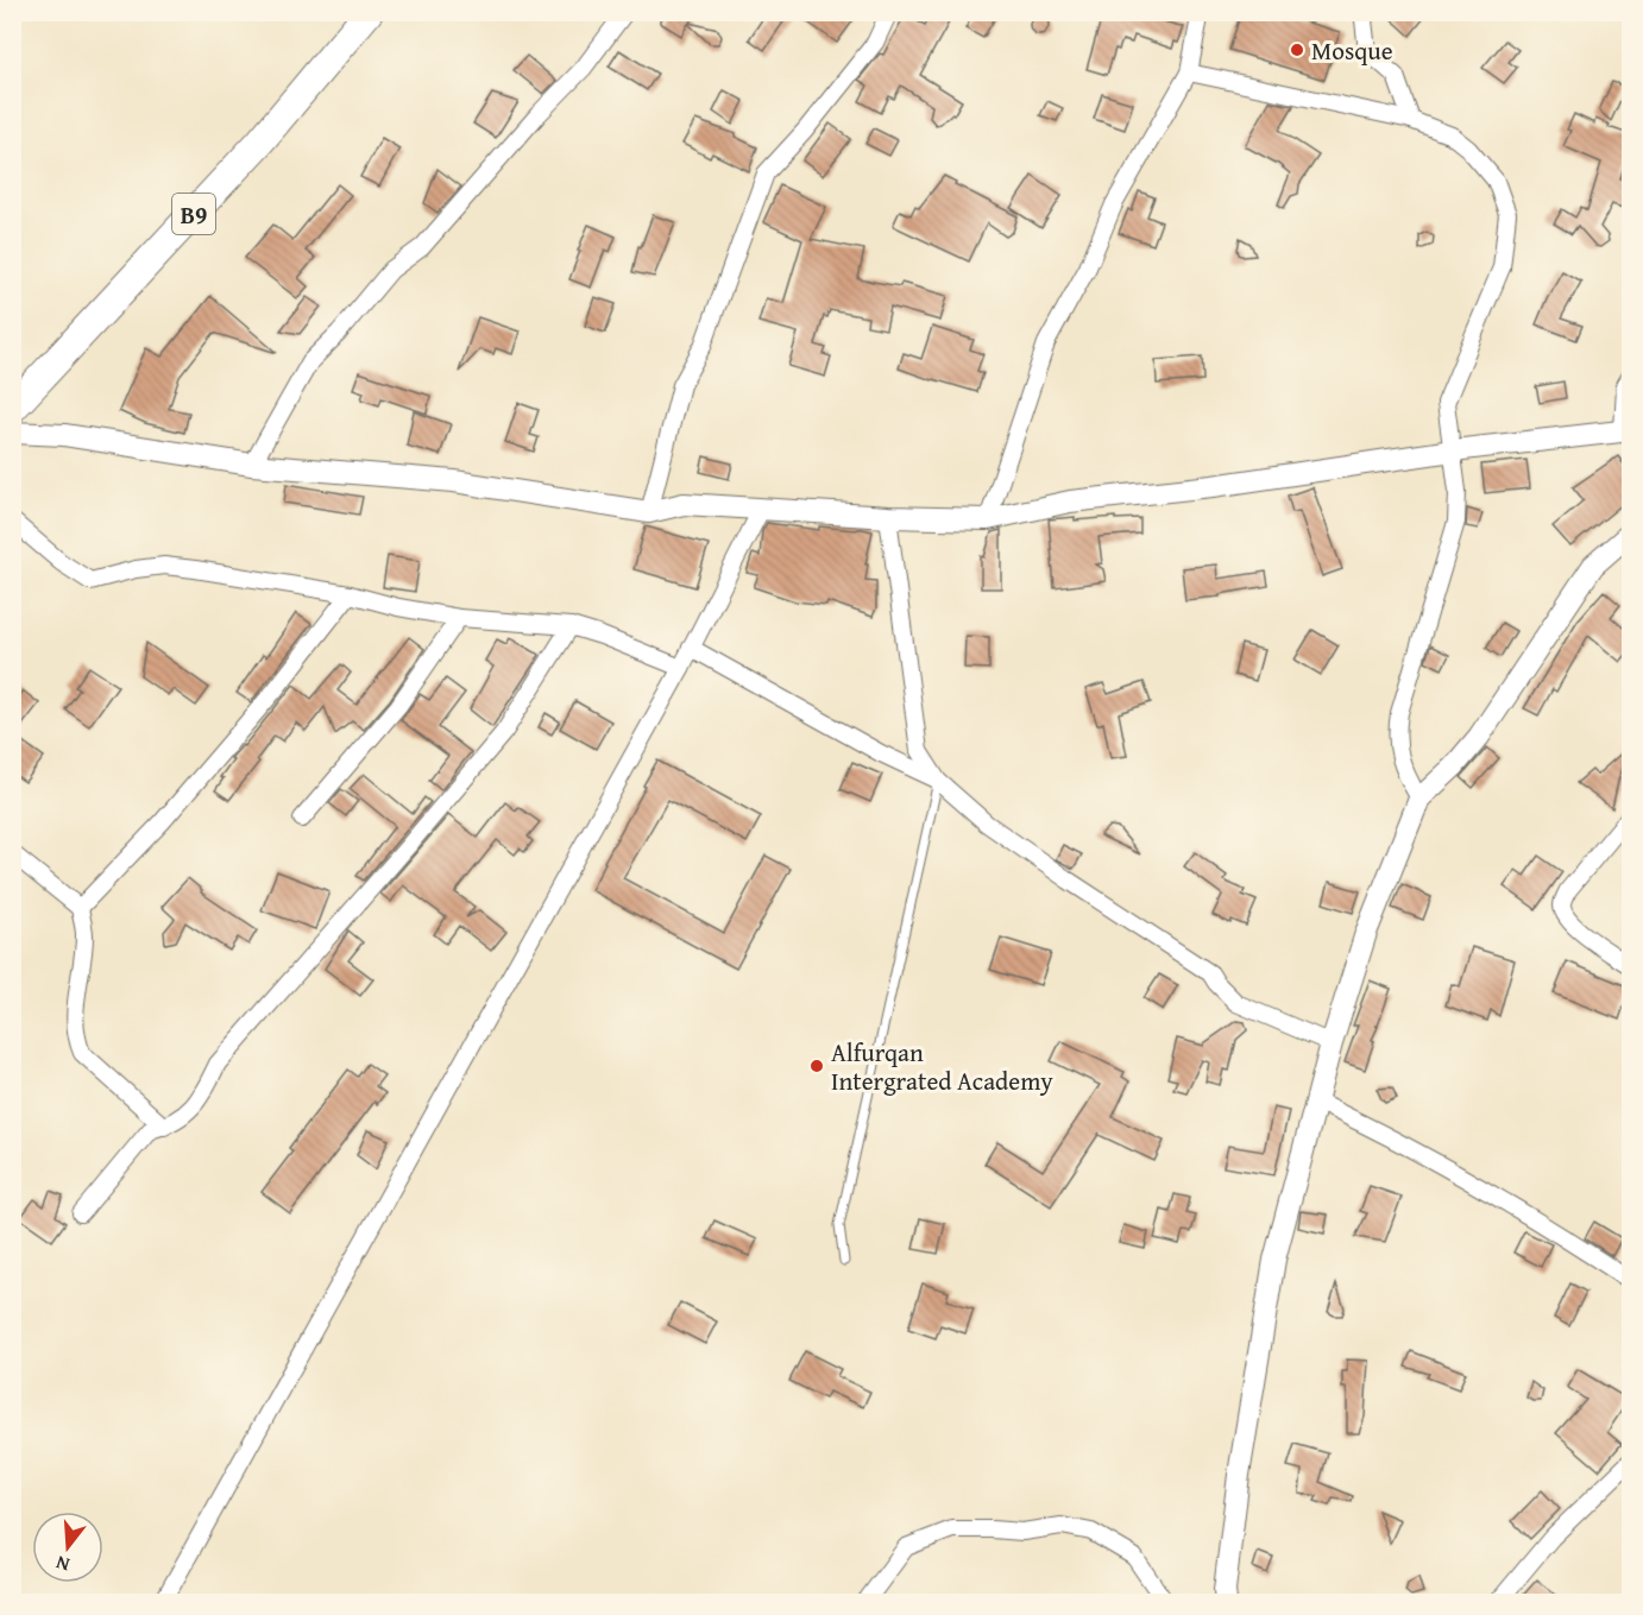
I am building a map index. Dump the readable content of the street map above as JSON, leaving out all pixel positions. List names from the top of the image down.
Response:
{
  "streets": {
    "highway": ["B9"]
  },
  "places": ["Mosque", "Alfurqan Intergrated Academy"],
  "north": "bottom"
}
